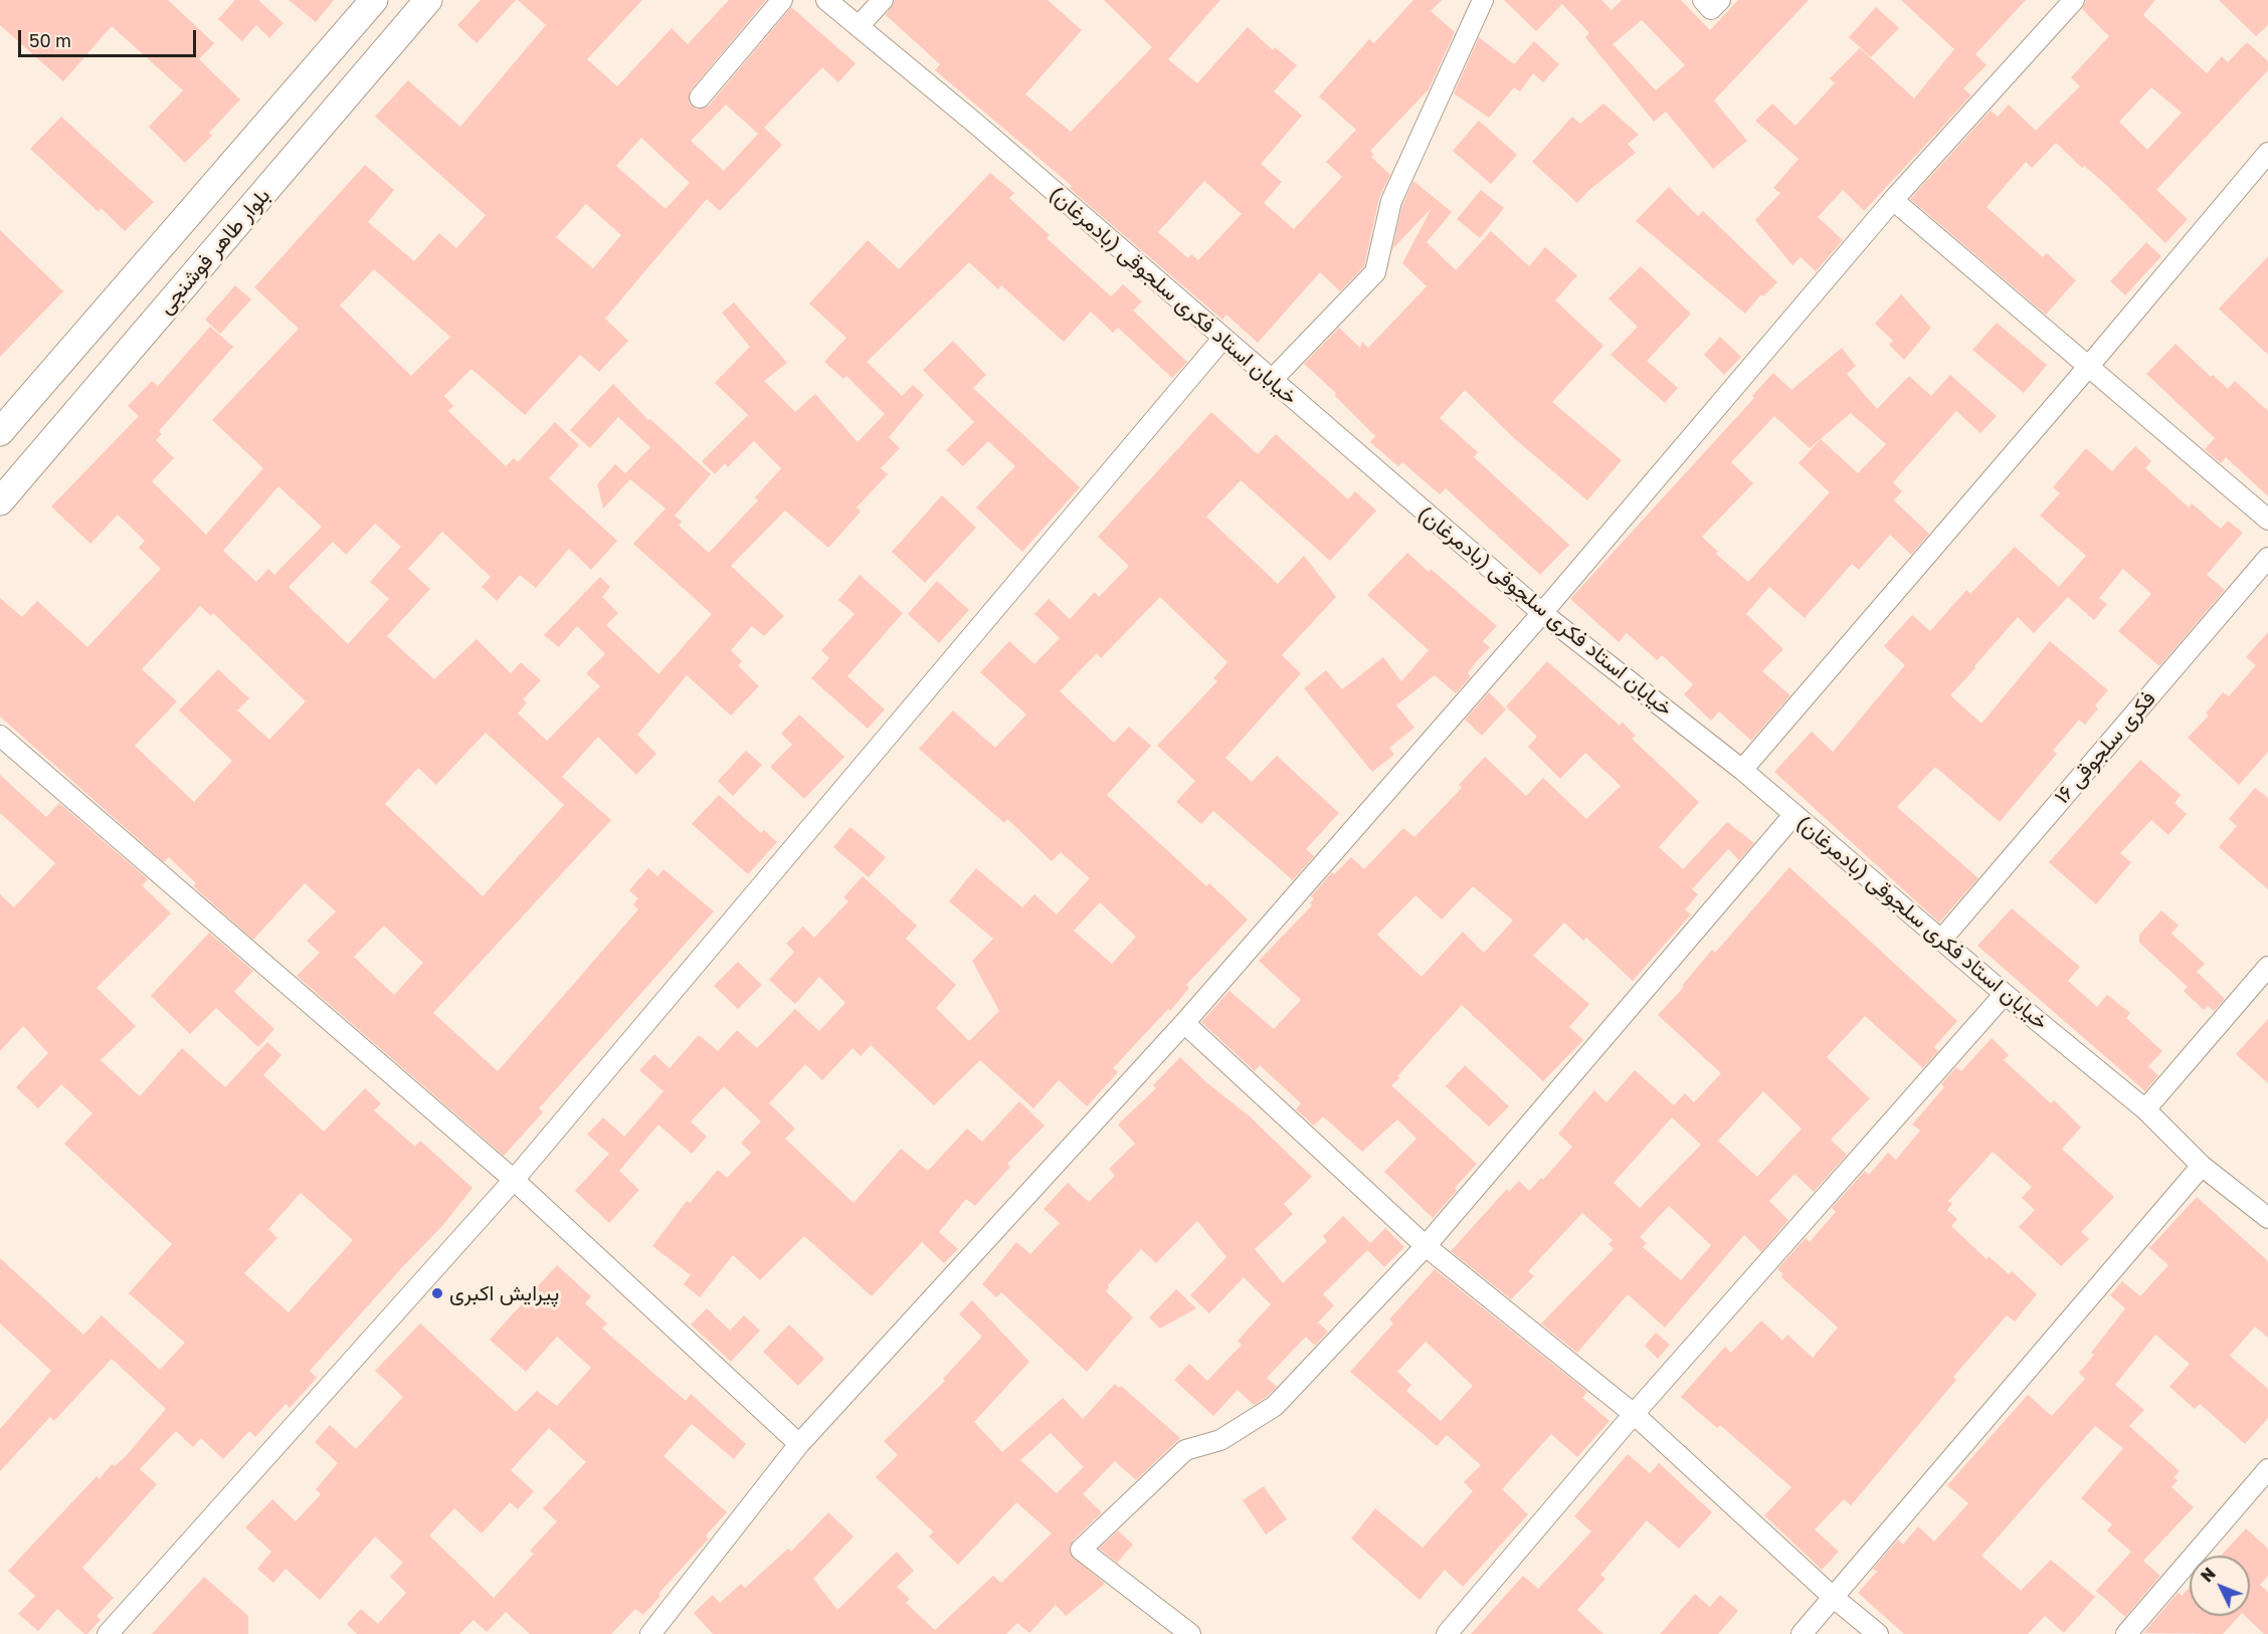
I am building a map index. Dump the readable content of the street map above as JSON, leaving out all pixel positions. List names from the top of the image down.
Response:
{
  "streets": {
    "street": ["بلوار طاهر فوشنجی", "خیابان استاد فکری سلجوقی (بادمرغان)", "فکری سلجوقی ۱۶"]
  },
  "crossings": [
    ["خیابان استاد فکری سلجوقی (بادمرغان)", "فکری سلجوقی ۱۶"]
  ],
  "places": ["پیرایش اکبری"],
  "scale_bar": "50 m",
  "north": "top left"
}
